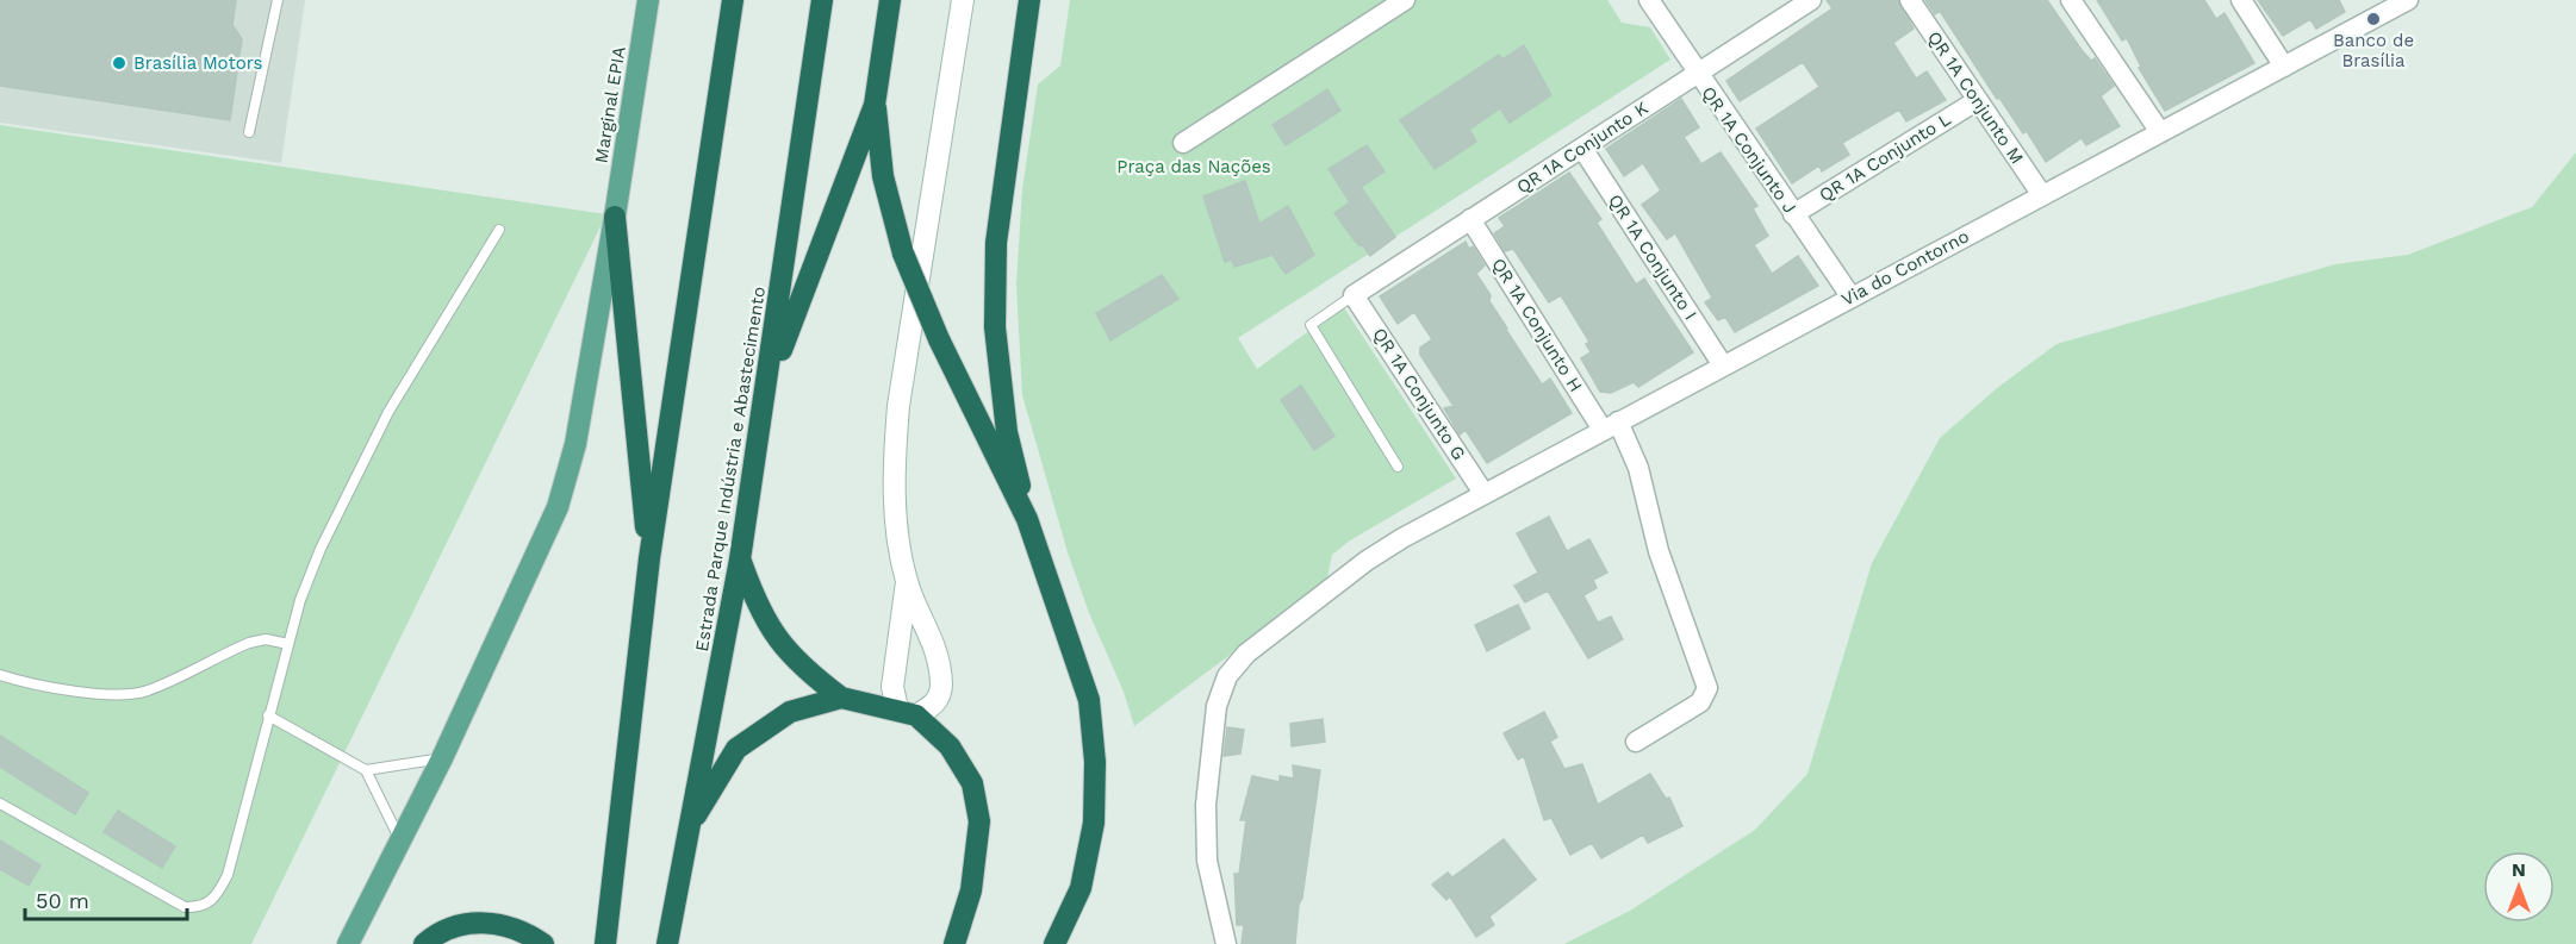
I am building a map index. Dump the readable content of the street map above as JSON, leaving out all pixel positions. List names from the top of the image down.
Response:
{
  "streets": {
    "highway": ["Estrada Parque Indústria e Abastecimento"],
    "main road": ["Marginal EPIA"],
    "street": [
      "QR 1A Conjunto M",
      "QR 1A Conjunto K",
      "QR 1A Conjunto J",
      "QR 1A Conjunto L",
      "QR 1A Conjunto I",
      "Via do Contorno",
      "QR 1A Conjunto H",
      "QR 1A Conjunto G"
    ]
  },
  "crossings": [
    ["QR 1A Conjunto M", "QR 1A Conjunto L"],
    ["QR 1A Conjunto M", "Via do Contorno"],
    ["QR 1A Conjunto K", "QR 1A Conjunto J"],
    ["QR 1A Conjunto K", "QR 1A Conjunto I"],
    ["QR 1A Conjunto K", "QR 1A Conjunto H"],
    ["QR 1A Conjunto K", "QR 1A Conjunto G"],
    ["QR 1A Conjunto J", "QR 1A Conjunto L"],
    ["QR 1A Conjunto J", "Via do Contorno"],
    ["QR 1A Conjunto I", "Via do Contorno"],
    ["Via do Contorno", "QR 1A Conjunto H"],
    ["Via do Contorno", "QR 1A Conjunto G"]
  ],
  "parks": ["Praça das Nações"],
  "places": ["Banco de Brasília", "Brasília Motors"],
  "scale_bar": "50 m",
  "north": "top"
}
